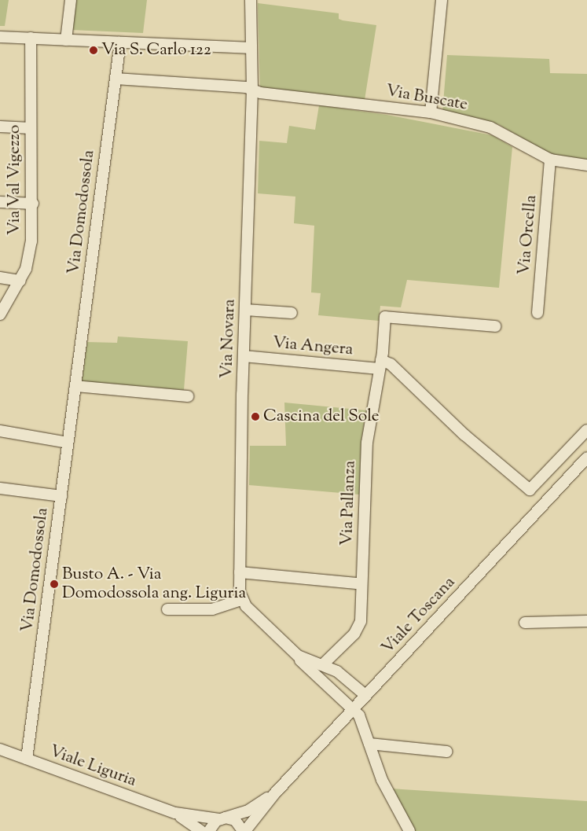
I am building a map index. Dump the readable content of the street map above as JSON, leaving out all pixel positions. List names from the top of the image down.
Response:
{
  "streets": {
    "street": [
      "Via Buscate",
      "Via Val Vigezzo",
      "Via Domodossola",
      "Via Orcella",
      "Via Novara",
      "Via Angera",
      "Via Pallanza",
      "Viale Toscana",
      "Viale Liguria"
    ]
  },
  "crossings": [
    ["Via Buscate", "Via Domodossola"],
    ["Via Buscate", "Via Orcella"],
    ["Via Buscate", "Via Novara"],
    ["Via Domodossola", "Viale Liguria"],
    ["Via Novara", "Via Angera"],
    ["Via Angera", "Via Pallanza"],
    ["Viale Toscana", "Viale Liguria"]
  ],
  "places": ["Via S. Carlo 122", "Cascina del Sole", "Busto A. - Via Domodossola ang. Liguria"]
}
